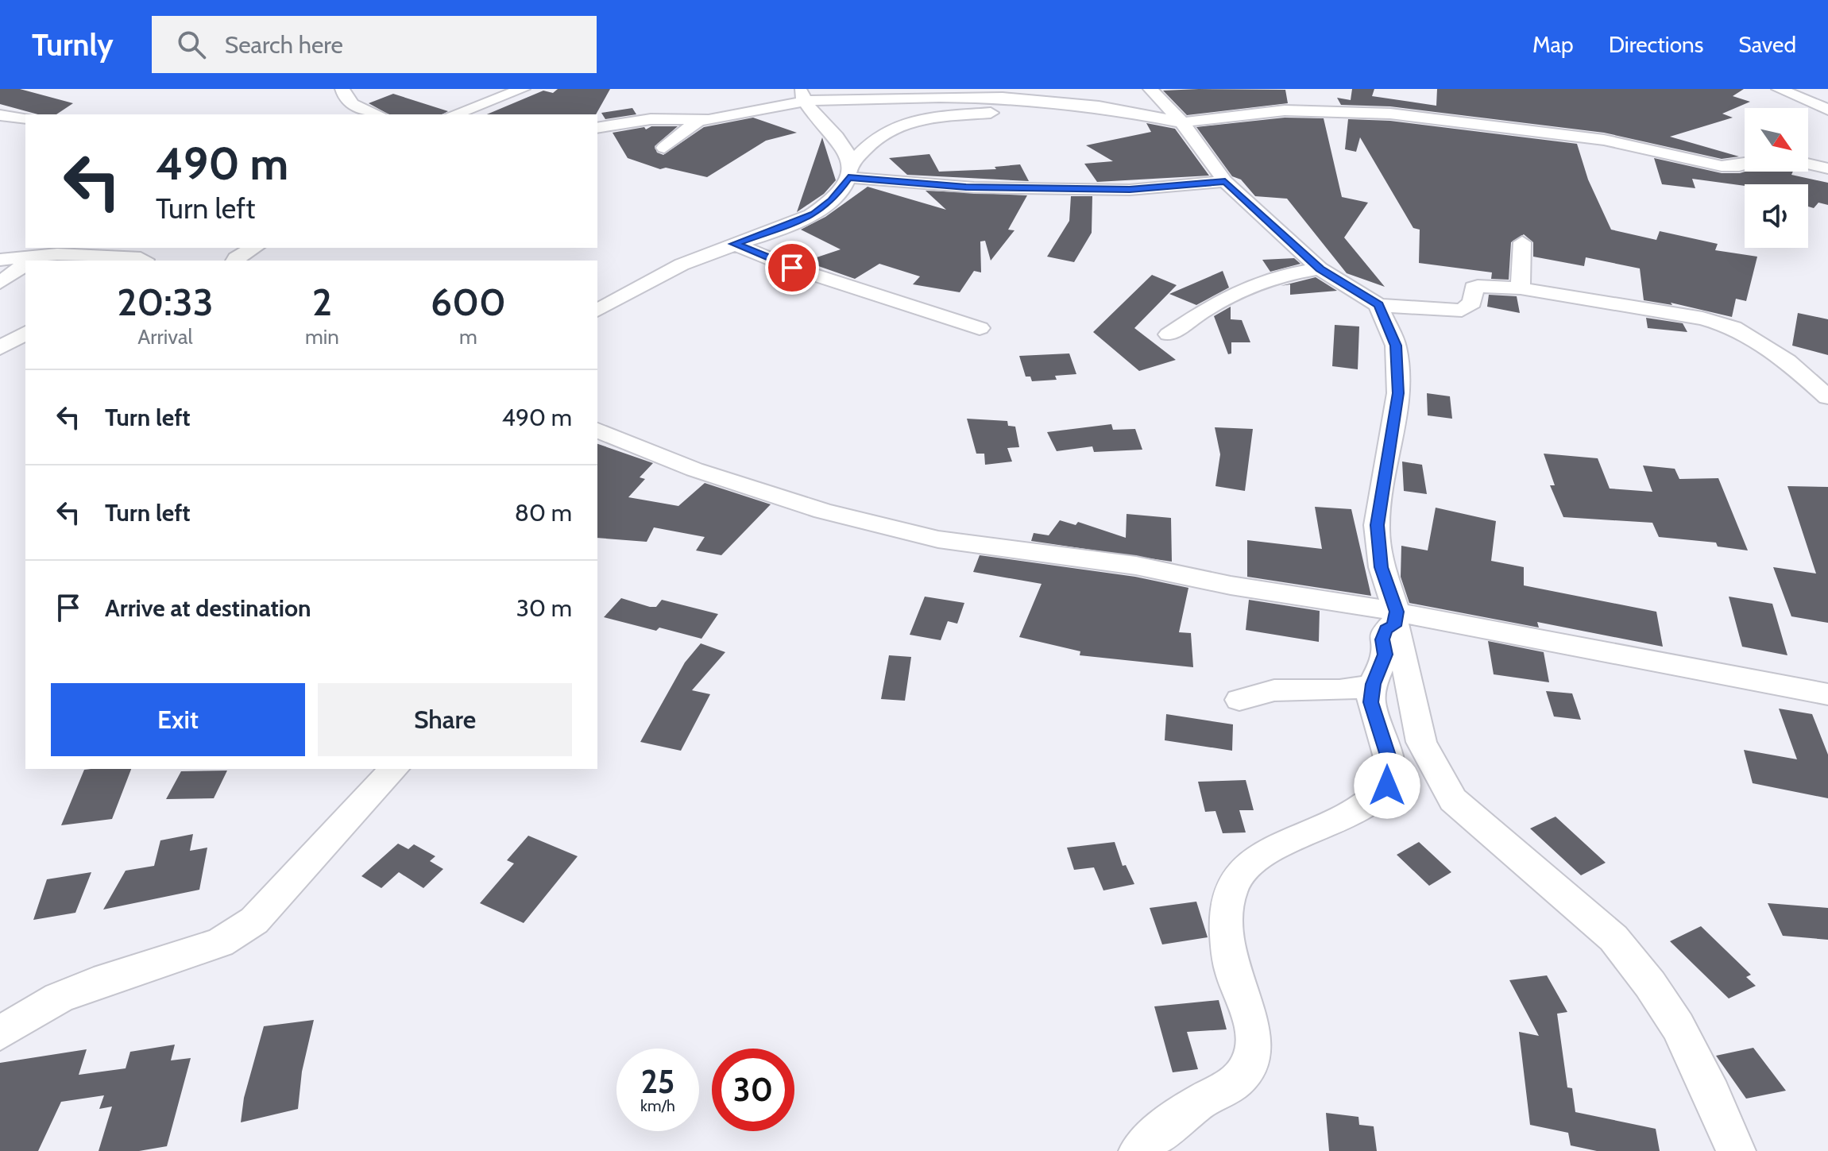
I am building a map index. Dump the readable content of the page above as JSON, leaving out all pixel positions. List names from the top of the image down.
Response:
{
  "north": "bottom right",
  "page": {
    "header": "Turnly",
    "search": "Search here",
    "nav": ["Map", "Directions", "Saved"],
    "turn": ["490 m", "Turn left"],
    "eta": [
      "20:33",
      "Arrival",
      "2",
      "min",
      "600",
      "m"
    ],
    "list": [
      {
        "name": "Turn left",
        "value": "490 m"
      },
      {
        "name": "Turn left",
        "value": "80 m"
      },
      {
        "name": "Arrive at destination",
        "value": "30 m"
      }
    ],
    "buttons": ["Exit", "Share"],
    "speed": "25 km/h",
    "limit": "30"
  }
}
